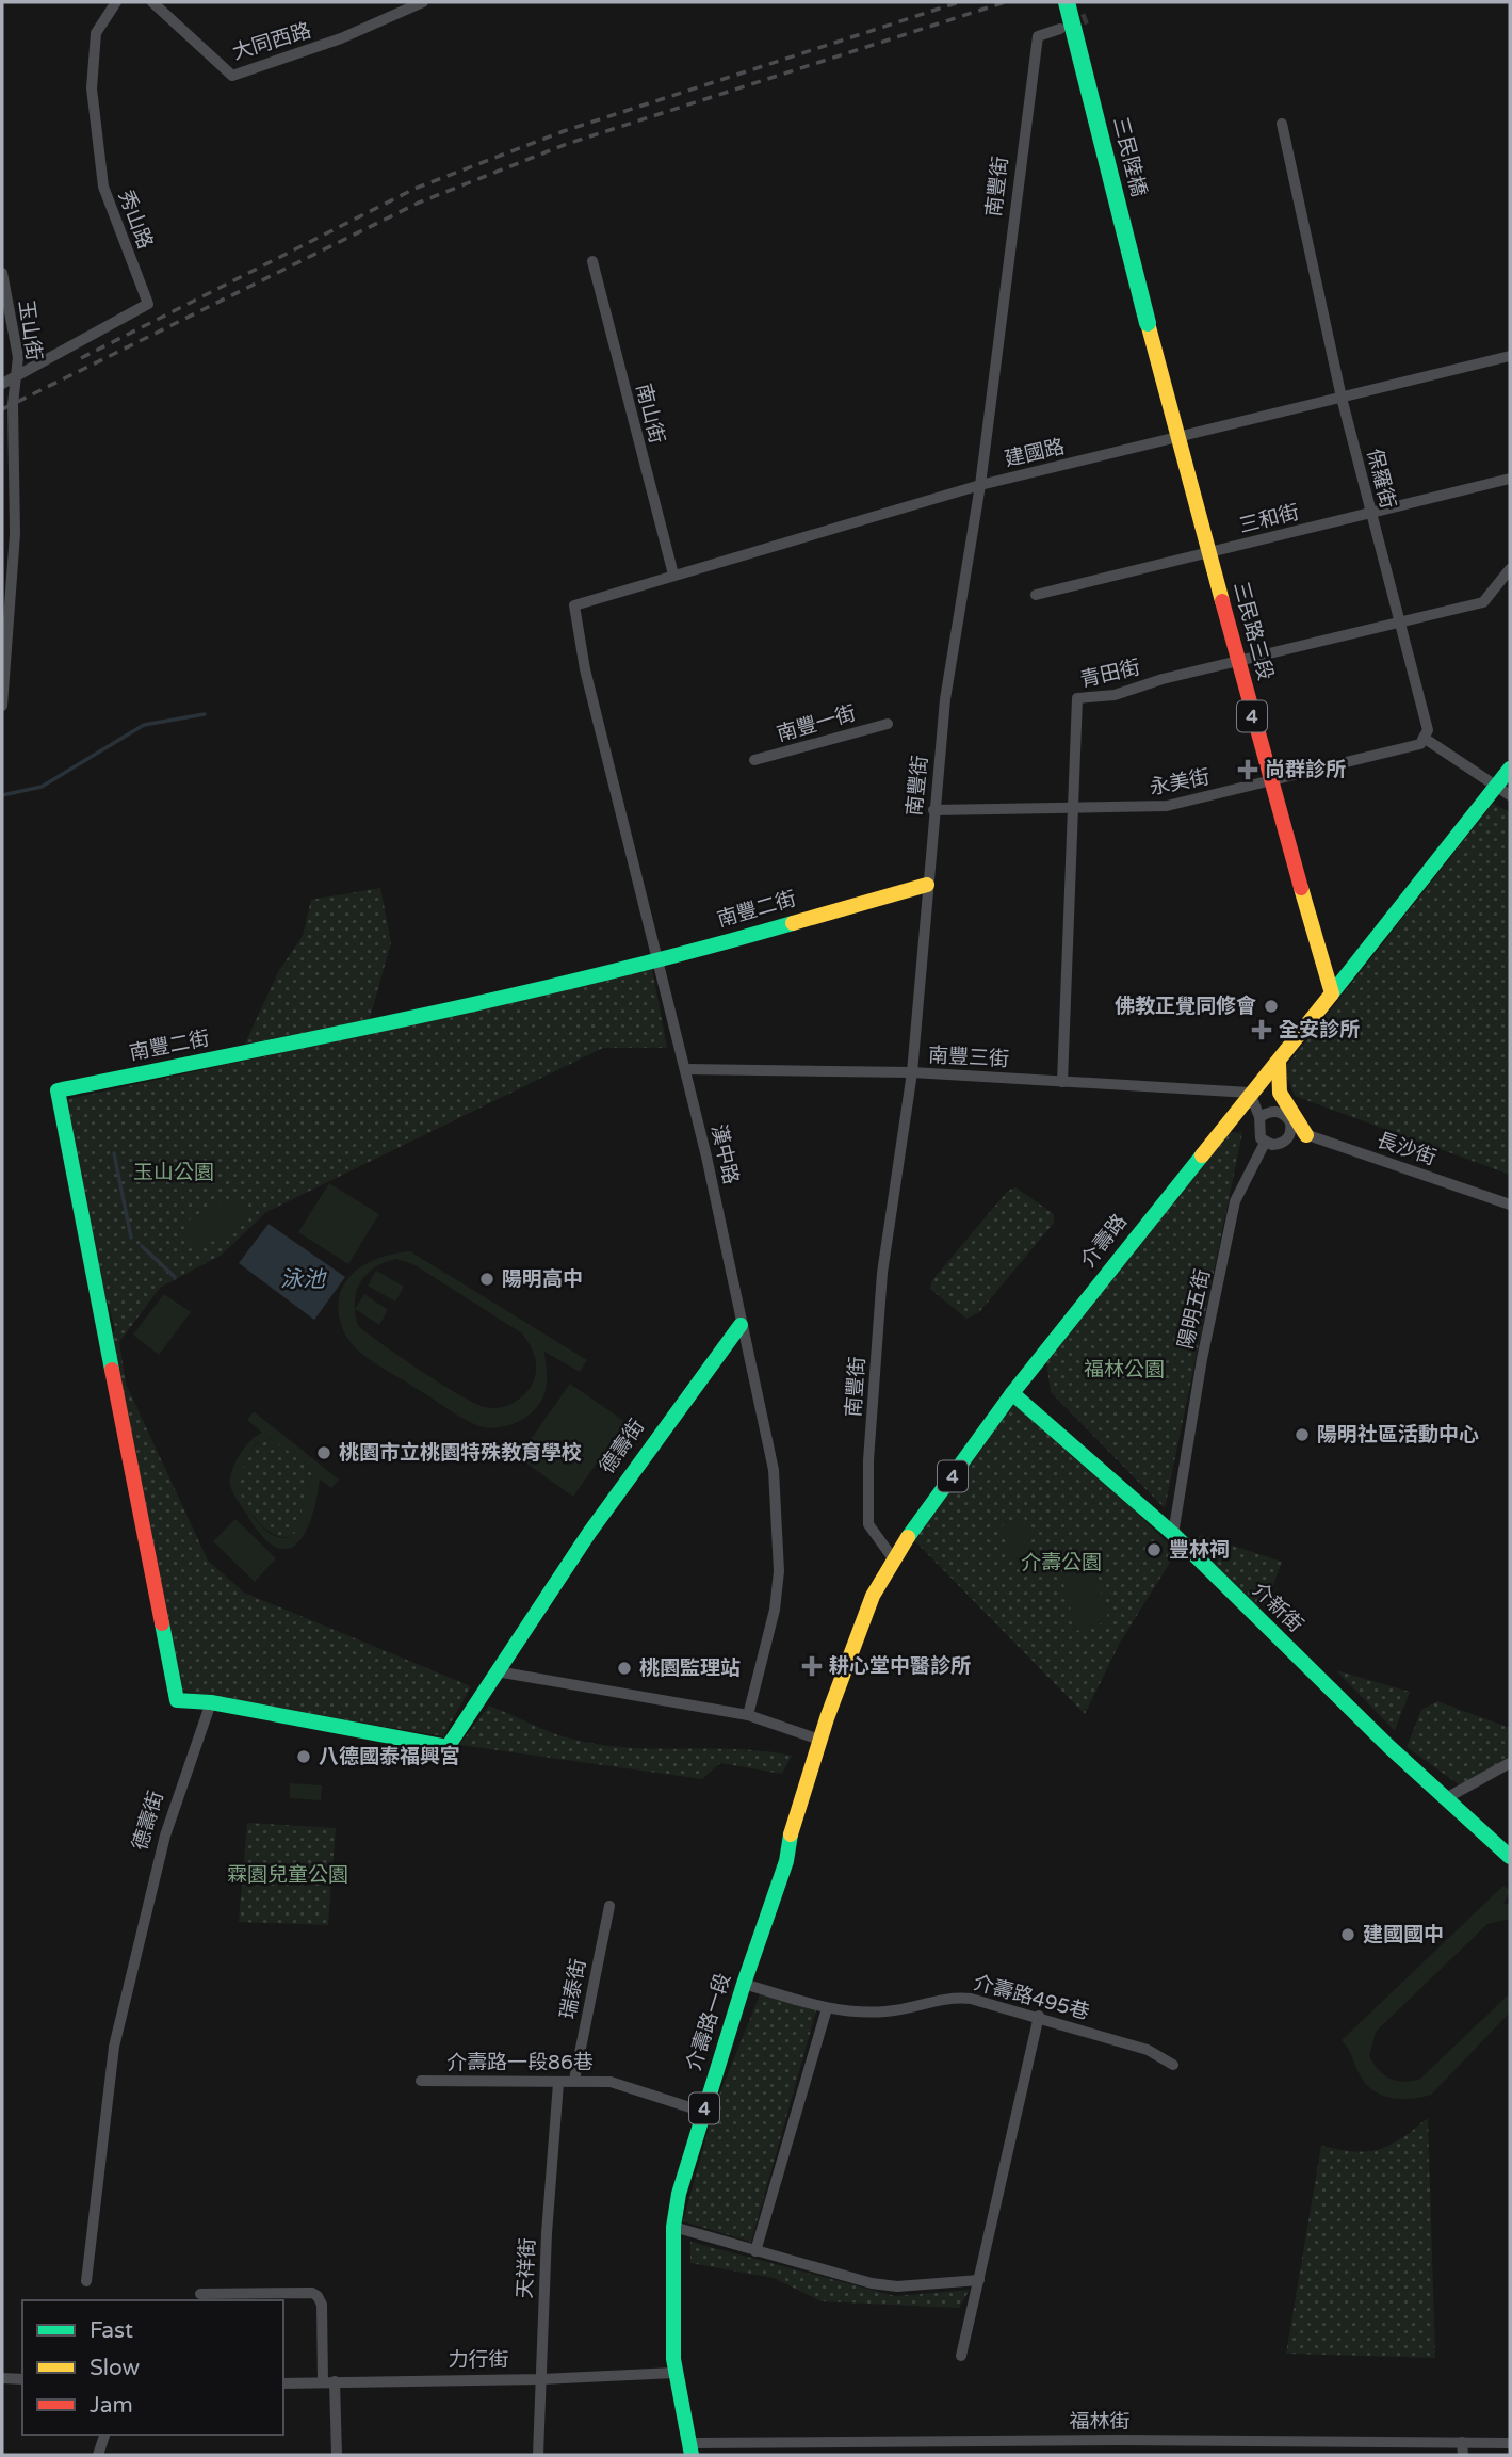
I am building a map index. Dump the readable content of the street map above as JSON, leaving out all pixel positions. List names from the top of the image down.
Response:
{
  "streets": {
    "street": [
      "大同西路",
      "三民陸橋",
      "南豐街",
      "秀山路",
      "玉山街",
      "南山街",
      "建國路",
      "保羅街",
      "三和街",
      "三民路三段",
      "青田街",
      "4",
      "南豐一街",
      "永美街",
      "南豐二街",
      "南豐三街",
      "長沙街",
      "漢中路",
      "介壽路",
      "陽明五街",
      "德壽街",
      "介新街",
      "瑞泰街",
      "介壽路495巷",
      "介壽路一段",
      "介壽路一段86巷",
      "天祥街",
      "力行街",
      "福林街"
    ]
  },
  "crossings": [
    ["三民陸橋", "三民路三段"],
    ["南豐街", "建國路"],
    ["南豐街", "永美街"],
    ["南豐街", "南豐二街"],
    ["南豐街", "南豐三街"],
    ["南豐街", "介壽路"],
    ["秀山路", "玉山街"],
    ["南山街", "建國路"],
    ["建國路", "保羅街"],
    ["建國路", "三民路三段"],
    ["建國路", "漢中路"],
    ["保羅街", "三和街"],
    ["保羅街", "青田街"],
    ["保羅街", "永美街"],
    ["三和街", "三民路三段"],
    ["三民路三段", "青田街"],
    ["三民路三段", "永美街"],
    ["三民路三段", "介壽路"],
    ["青田街", "永美街"],
    ["青田街", "南豐三街"],
    ["南豐二街", "漢中路"],
    ["南豐二街", "德壽街"],
    ["南豐三街", "漢中路"],
    ["南豐三街", "介壽路"],
    ["長沙街", "陽明五街"],
    ["漢中路", "德壽街"],
    ["介壽路", "介新街"],
    ["介壽路", "介壽路一段"],
    ["陽明五街", "介新街"],
    ["瑞泰街", "介壽路一段86巷"],
    ["介壽路495巷", "介壽路一段"],
    ["介壽路一段", "介壽路一段86巷"],
    ["介壽路一段", "力行街"],
    ["介壽路一段", "福林街"],
    ["介壽路一段86巷", "天祥街"],
    ["天祥街", "力行街"]
  ],
  "water": ["泳池"],
  "parks": [
    "玉山公園",
    "福林公園",
    "介壽公園",
    "霖園兒童公園"
  ],
  "places": {
    "health": ["尚群診所", "全安診所", "耕心堂中醫診所"],
    "other": [
      "佛教正覺同修會",
      "陽明高中",
      "陽明社區活動中心",
      "桃園市立桃園特殊教育學校",
      "豐林祠",
      "桃園監理站",
      "八德國泰福興宮",
      "建國國中"
    ]
  },
  "legend": ["Fast", "Slow", "Jam"]
}
